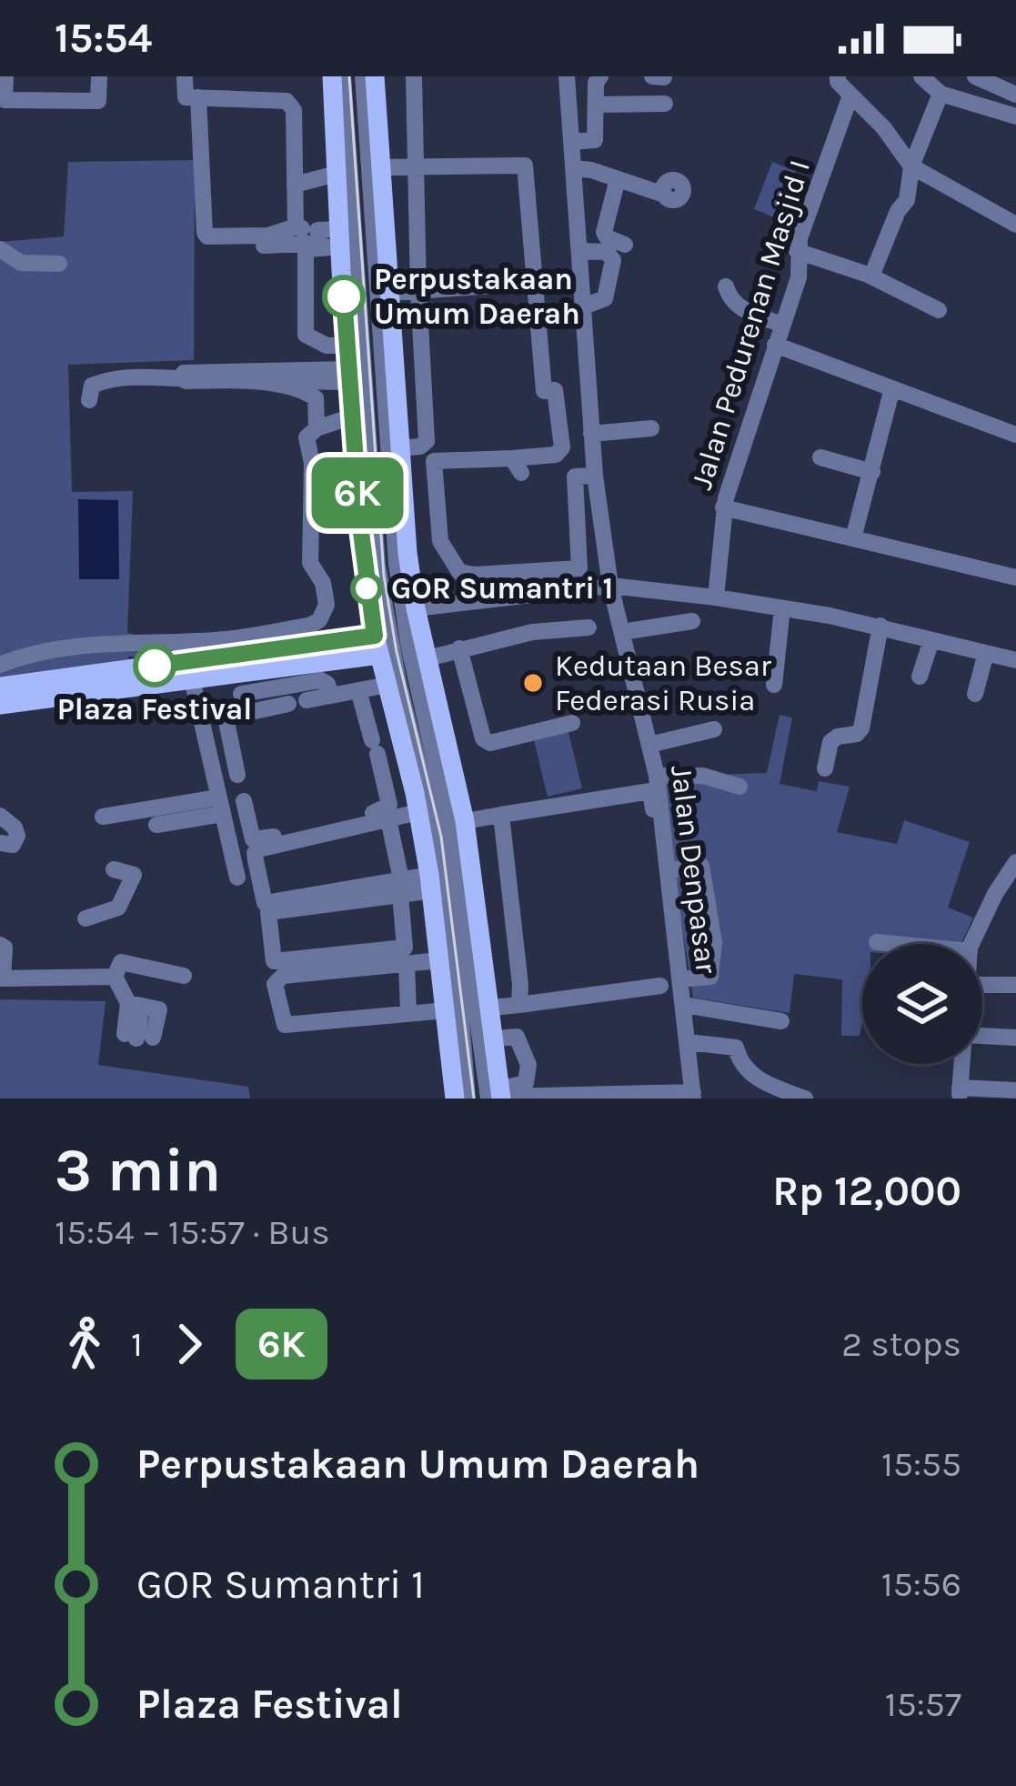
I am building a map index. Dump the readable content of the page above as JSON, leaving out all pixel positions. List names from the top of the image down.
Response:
{
  "streets": {
    "street": ["Jalan Pedurenan Masjid I", "Jalan Denpasar"]
  },
  "places": [
    "Perpustakaan Umum Daerah",
    "GOR Sumantri 1",
    "Plaza Festival",
    "Kedutaan Besar Federasi Rusia"
  ],
  "lines": ["bus line 6K"],
  "page": {
    "status": "15:54",
    "on_map": "6K",
    "heading": ["3 min", "15:54 – 15:57 · Bus", "Rp 12,000"],
    "legs": ["1", "6K", "2 stops"],
    "list": [
      {
        "name": "Perpustakaan Umum Daerah",
        "value": "15:55"
      },
      {
        "name": "GOR Sumantri 1",
        "value": "15:56"
      },
      {
        "name": "Plaza Festival",
        "value": "15:57"
      }
    ]
  }
}
